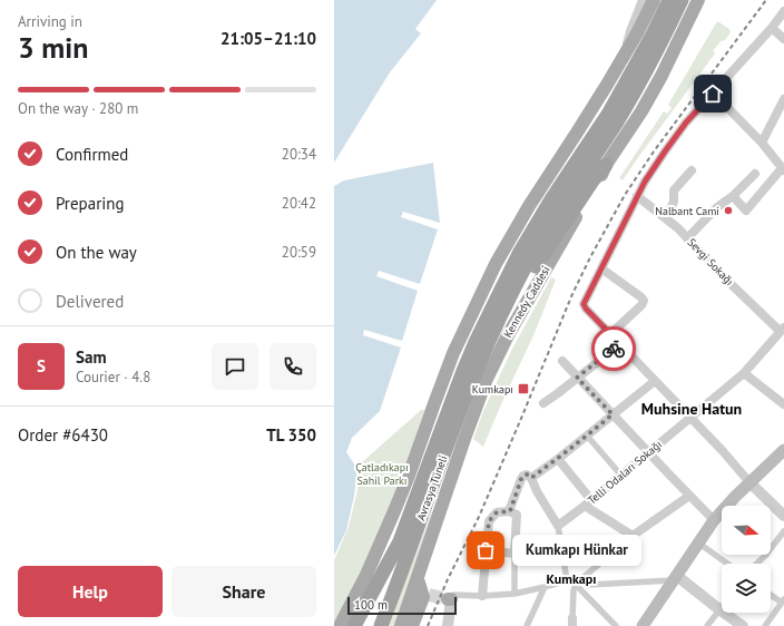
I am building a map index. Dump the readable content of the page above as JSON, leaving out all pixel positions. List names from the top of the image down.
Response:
{
  "streets": {
    "highway": ["Avrasya Tüneli"],
    "main road": ["Kennedy Caddesi"],
    "street": ["Sevgi Sokağı", "Telli Odaları Sokağı"]
  },
  "crossings": [
    ["Sevgi Sokağı", "Telli Odaları Sokağı"]
  ],
  "districts": ["Muhsine Hatun", "Kumkapı"],
  "parks": ["Çatladıkapı Sahil Parkı"],
  "places": {
    "other": ["Nalbant Cami", "Kumkapı Hünkar"],
    "transit": ["Kumkapı"]
  },
  "scale_bar": "100 m",
  "north": "right",
  "page": {
    "heading": ["3 min", "Arriving in", "21:05–21:10"],
    "panel": [
      "Sam",
      "Courier · 4.8",
      "Order #6430",
      "TL 350"
    ],
    "bar": "On the way · 280 m",
    "list": [
      ["Confirmed", "20:34"],
      ["Preparing", "20:42"],
      ["On the way", "20:59"],
      "Delivered"
    ],
    "round": "S",
    "bubble": "Kumkapı Hünkar",
    "buttons": ["Help", "Share"],
    "scale": "100 m"
  }
}
